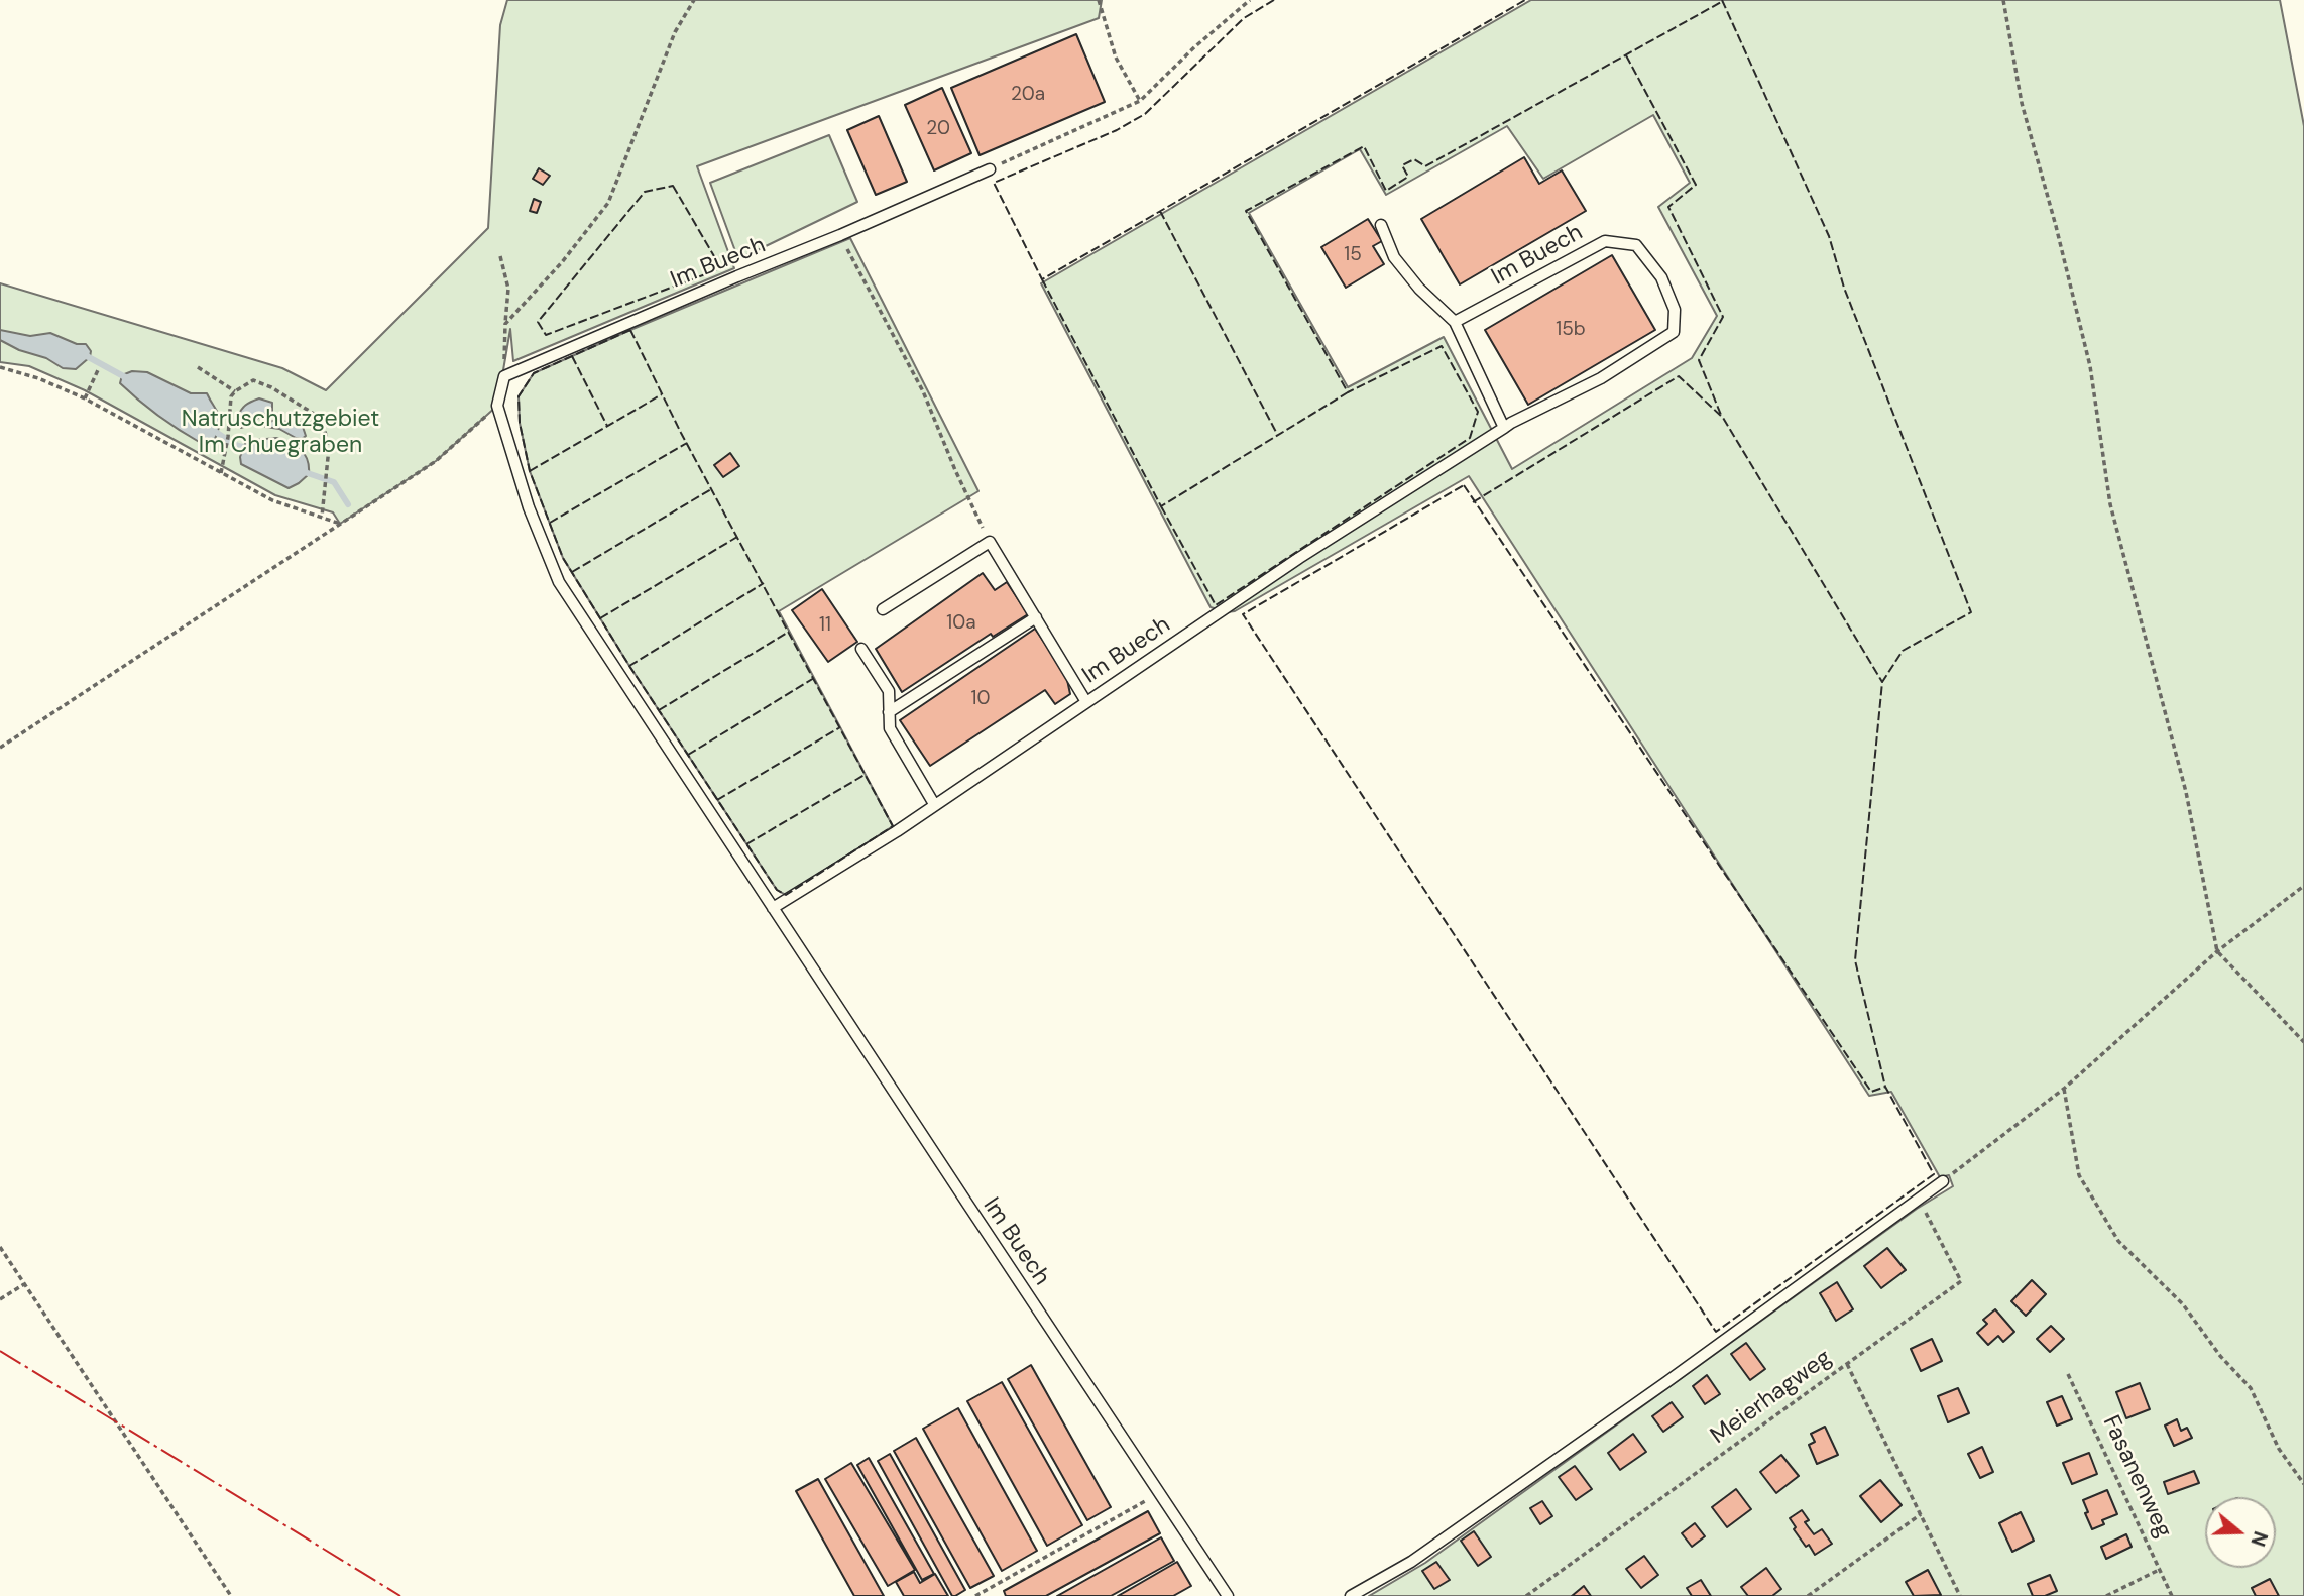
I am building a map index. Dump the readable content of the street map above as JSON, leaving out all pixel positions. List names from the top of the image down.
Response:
{
  "streets": {
    "lane": ["Im Buech"],
    "path": ["Meierhagweg", "Fasanenweg"]
  },
  "parks": ["Natruschutzgebiet Im Chuegraben"],
  "house_numbers": [
    "20a",
    "20",
    "15",
    "15b",
    "10a",
    "11",
    "10"
  ],
  "north": "right"
}
